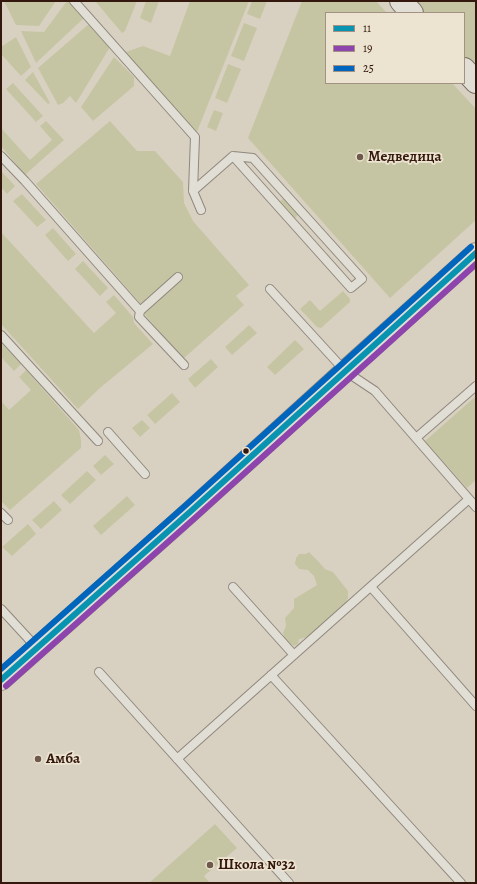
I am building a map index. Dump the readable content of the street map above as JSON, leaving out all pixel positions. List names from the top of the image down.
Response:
{
  "places": ["Медведица", "Амба", "Школа №32"],
  "lines": ["transit line 25", "transit line 11", "transit line 19"],
  "legend": ["11", "19", "25"]
}
